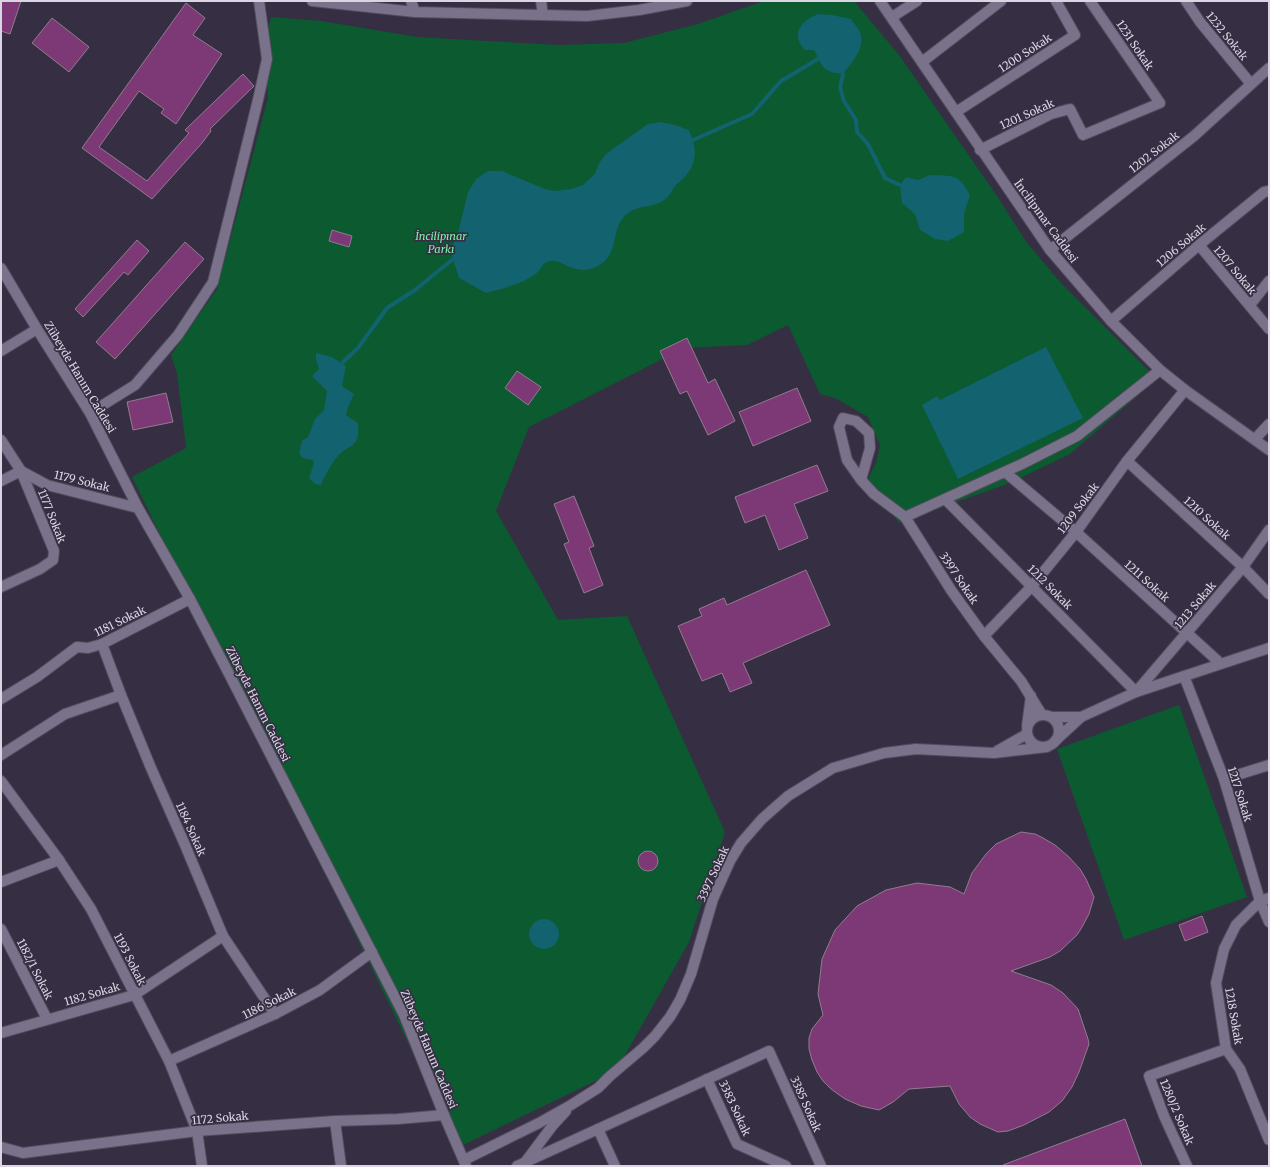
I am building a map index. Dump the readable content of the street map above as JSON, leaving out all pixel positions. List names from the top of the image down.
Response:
{
  "streets": {
    "street": [
      "1232 Sokak",
      "1231 Sokak",
      "1200 Sokak",
      "1201 Sokak",
      "1202 Sokak",
      "İncilipınar Caddesi",
      "1206 Sokak",
      "1207 Sokak",
      "Zübeyde Hanım Caddesi",
      "1179 Sokak",
      "1209 Sokak",
      "1177 Sokak",
      "1210 Sokak",
      "3397 Sokak",
      "1211 Sokak",
      "1212 Sokak",
      "1213 Sokak",
      "1181 Sokak",
      "1217 Sokak",
      "1184 Sokak",
      "1193 Sokak",
      "1182/1 Sokak",
      "1182 Sokak",
      "1186 Sokak",
      "1218 Sokak",
      "3385 Sokak",
      "3383 Sokak",
      "1280/2 Sokak",
      "1172 Sokak"
    ]
  },
  "crossings": [
    ["1232 Sokak", "1202 Sokak"],
    ["1231 Sokak", "1201 Sokak"],
    ["1200 Sokak", "İncilipınar Caddesi"],
    ["1201 Sokak", "İncilipınar Caddesi"],
    ["1202 Sokak", "İncilipınar Caddesi"],
    ["İncilipınar Caddesi", "1206 Sokak"],
    ["İncilipınar Caddesi", "1209 Sokak"],
    ["1206 Sokak", "1207 Sokak"],
    ["Zübeyde Hanım Caddesi", "1179 Sokak"],
    ["Zübeyde Hanım Caddesi", "1181 Sokak"],
    ["Zübeyde Hanım Caddesi", "1186 Sokak"],
    ["Zübeyde Hanım Caddesi", "1172 Sokak"],
    ["1179 Sokak", "1177 Sokak"],
    ["1209 Sokak", "1210 Sokak"],
    ["1209 Sokak", "3397 Sokak"],
    ["1209 Sokak", "1211 Sokak"],
    ["1209 Sokak", "1212 Sokak"],
    ["1210 Sokak", "1213 Sokak"],
    ["1211 Sokak", "1213 Sokak"],
    ["1212 Sokak", "1213 Sokak"],
    ["1181 Sokak", "1184 Sokak"],
    ["1217 Sokak", "1218 Sokak"],
    ["1184 Sokak", "1182 Sokak"],
    ["1184 Sokak", "1186 Sokak"],
    ["1193 Sokak", "1182 Sokak"],
    ["1193 Sokak", "1186 Sokak"],
    ["1193 Sokak", "1172 Sokak"],
    ["1182/1 Sokak", "1182 Sokak"],
    ["1218 Sokak", "1280/2 Sokak"],
    ["3385 Sokak", "3383 Sokak"]
  ],
  "parks": ["İncilipınar Parkı"]
}
